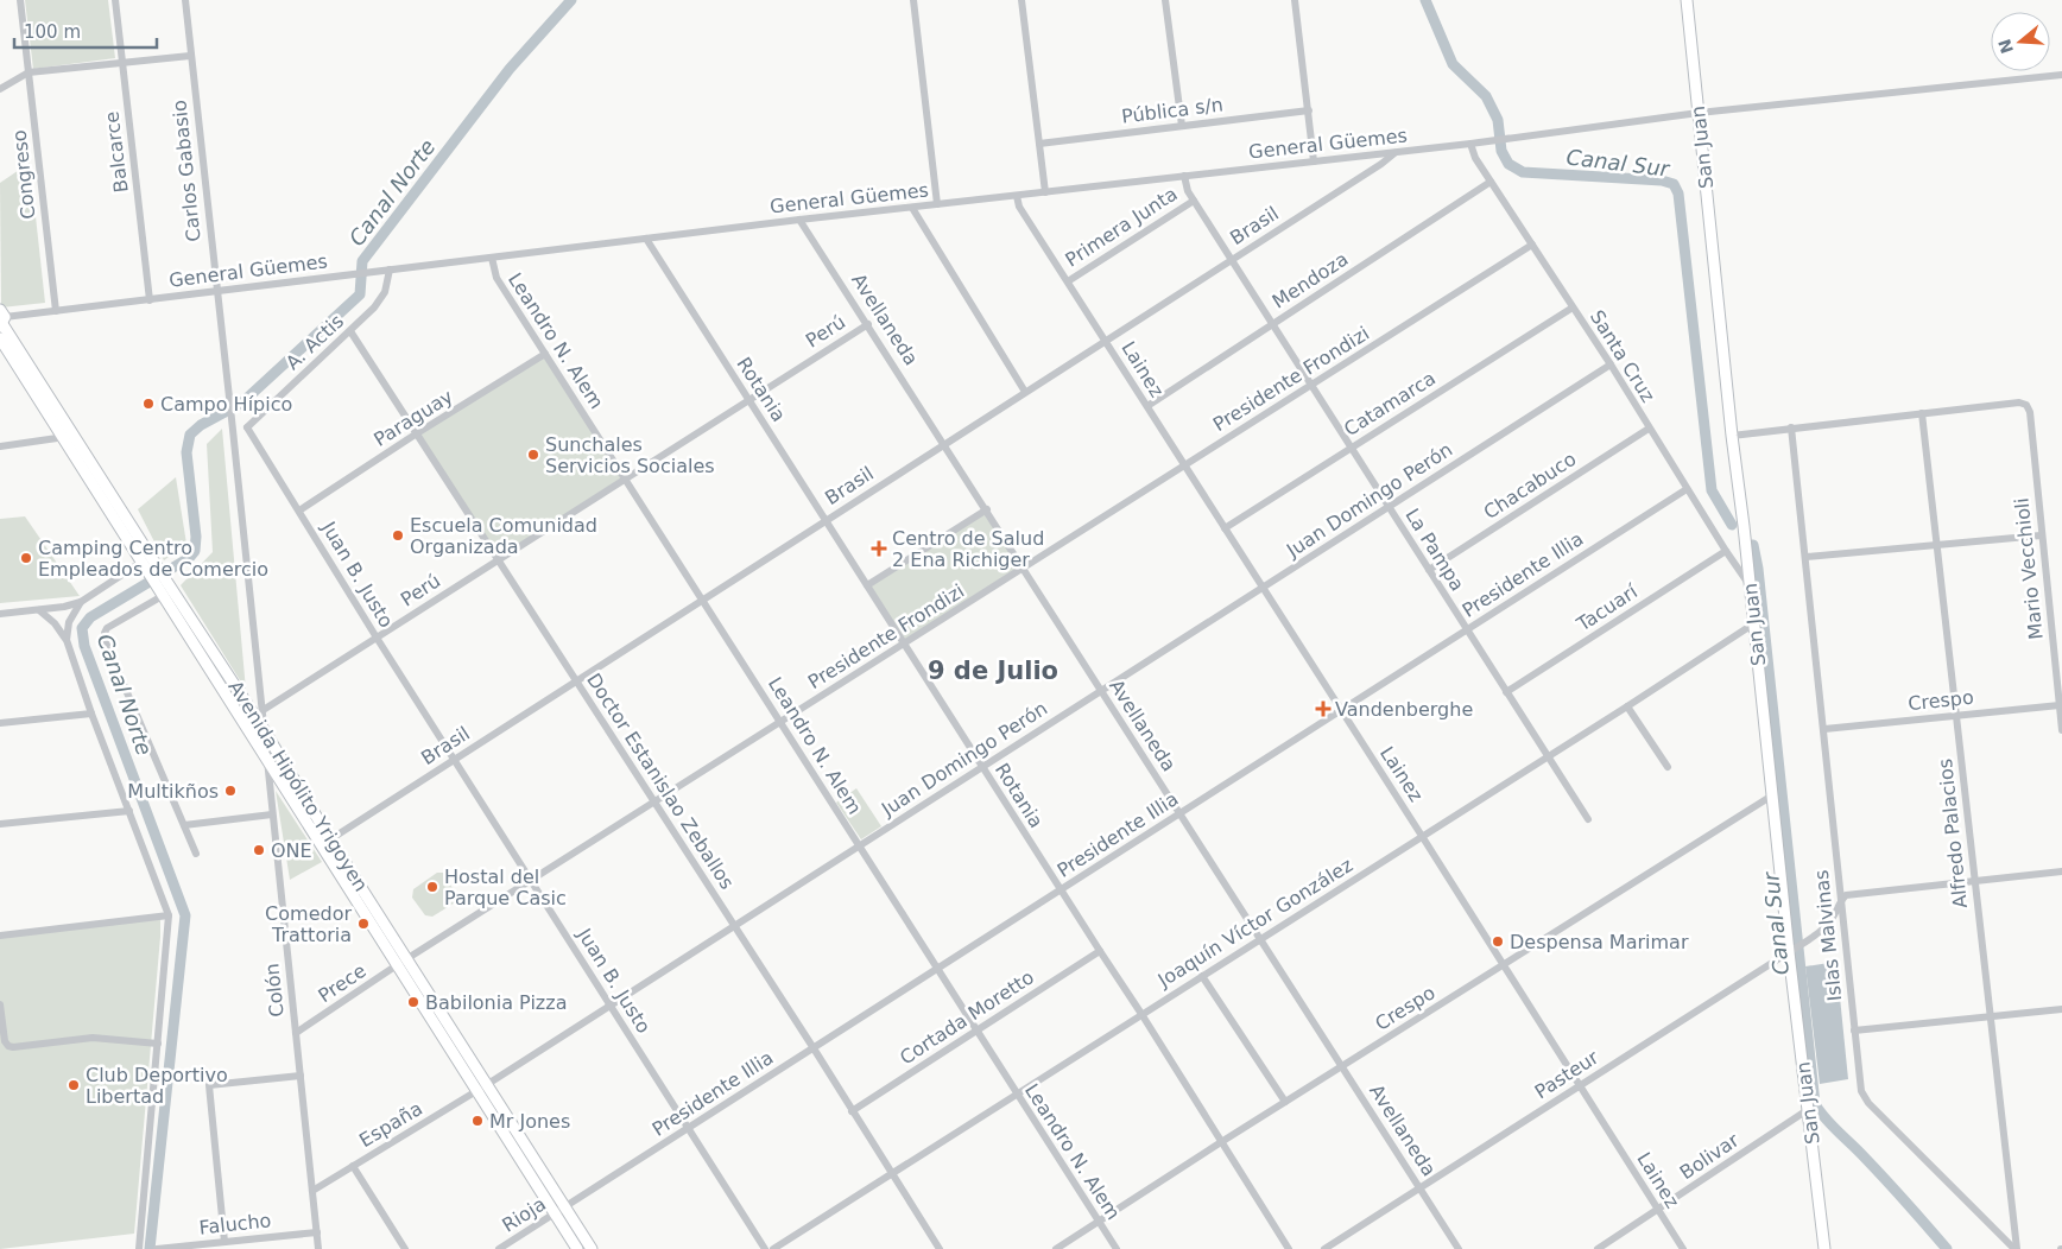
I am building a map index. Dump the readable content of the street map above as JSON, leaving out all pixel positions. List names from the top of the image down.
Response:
{
  "streets": {
    "street": [
      "Pública s/n",
      "General Güemes",
      "San Juan",
      "Balcarce",
      "Carlos Gabasio",
      "Congreso",
      "Brasil",
      "Primera Junta",
      "Mendoza",
      "Avellaneda",
      "Perú",
      "Leandro N. Alem",
      "A. Actis",
      "Santa Cruz",
      "Lainez",
      "Presidente Frondizi",
      "Rotania",
      "Catamarca",
      "Paraguay",
      "Chacabuco",
      "Juan Domingo Perón",
      "La Pampa",
      "Mario Vecchioli",
      "Juan B. Justo",
      "Presidente Illia",
      "Tacuarí",
      "Crespo",
      "Doctor Estanislao Zeballos",
      "Avenida Hipólito Yrigoyen",
      "Alfredo Palacios",
      "Joaquín Víctor González",
      "Islas Malvinas",
      "Prece",
      "Colón",
      "Cortada Moretto",
      "Pasteur",
      "España",
      "Bolivar",
      "Rioja",
      "Falucho"
    ]
  },
  "crossings": [
    ["General Güemes", "San Juan"],
    ["General Güemes", "Balcarce"],
    ["General Güemes", "Carlos Gabasio"],
    ["General Güemes", "Congreso"],
    ["General Güemes", "Brasil"],
    ["General Güemes", "Avellaneda"],
    ["General Güemes", "Leandro N. Alem"],
    ["General Güemes", "A. Actis"],
    ["General Güemes", "Santa Cruz"],
    ["General Güemes", "Lainez"],
    ["General Güemes", "Rotania"],
    ["General Güemes", "La Pampa"],
    ["General Güemes", "Avenida Hipólito Yrigoyen"],
    ["San Juan", "Santa Cruz"],
    ["San Juan", "Crespo"],
    ["San Juan", "Joaquín Víctor González"],
    ["San Juan", "Pasteur"],
    ["San Juan", "Bolivar"],
    ["Carlos Gabasio", "Perú"],
    ["Carlos Gabasio", "Avenida Hipólito Yrigoyen"],
    ["Carlos Gabasio", "Colón"],
    ["Brasil", "Avellaneda"],
    ["Brasil", "Leandro N. Alem"],
    ["Brasil", "Lainez"],
    ["Brasil", "Rotania"],
    ["Brasil", "La Pampa"],
    ["Brasil", "Juan B. Justo"],
    ["Brasil", "Doctor Estanislao Zeballos"],
    ["Brasil", "Avenida Hipólito Yrigoyen"],
    ["Primera Junta", "Lainez"],
    ["Primera Junta", "La Pampa"],
    ["Mendoza", "Santa Cruz"],
    ["Mendoza", "Lainez"],
    ["Mendoza", "La Pampa"],
    ["Avellaneda", "Perú"],
    ["Avellaneda", "Presidente Frondizi"],
    ["Avellaneda", "Juan Domingo Perón"],
    ["Avellaneda", "Presidente Illia"],
    ["Avellaneda", "Crespo"],
    ["Avellaneda", "Joaquín Víctor González"],
    ["Avellaneda", "Pasteur"],
    ["Perú", "Leandro N. Alem"],
    ["Perú", "Rotania"],
    ["Perú", "Juan B. Justo"],
    ["Perú", "Doctor Estanislao Zeballos"],
    ["Leandro N. Alem", "Presidente Frondizi"],
    ["Leandro N. Alem", "Paraguay"],
    ["Leandro N. Alem", "Juan Domingo Perón"],
    ["Leandro N. Alem", "Presidente Illia"],
    ["Leandro N. Alem", "Crespo"],
    ["Leandro N. Alem", "Joaquín Víctor González"],
    ["Leandro N. Alem", "Cortada Moretto"],
    ["A. Actis", "Juan B. Justo"],
    ["A. Actis", "Doctor Estanislao Zeballos"],
    ["Santa Cruz", "Presidente Frondizi"],
    ["Santa Cruz", "Catamarca"],
    ["Santa Cruz", "Chacabuco"],
    ["Santa Cruz", "Juan Domingo Perón"],
    ["Santa Cruz", "Presidente Illia"],
    ["Santa Cruz", "Tacuarí"],
    ["Lainez", "Presidente Frondizi"],
    ["Lainez", "Catamarca"],
    ["Lainez", "Juan Domingo Perón"],
    ["Lainez", "Presidente Illia"],
    ["Lainez", "Crespo"],
    ["Lainez", "Joaquín Víctor González"],
    ["Lainez", "Pasteur"],
    ["Lainez", "Bolivar"],
    ["Presidente Frondizi", "Rotania"],
    ["Presidente Frondizi", "La Pampa"],
    ["Presidente Frondizi", "Juan B. Justo"],
    ["Presidente Frondizi", "Doctor Estanislao Zeballos"],
    ["Presidente Frondizi", "Avenida Hipólito Yrigoyen"],
    ["Presidente Frondizi", "Prece"],
    ["Rotania", "Juan Domingo Perón"],
    ["Rotania", "Presidente Illia"],
    ["Rotania", "Crespo"],
    ["Rotania", "Joaquín Víctor González"],
    ["Rotania", "Cortada Moretto"],
    ["Catamarca", "La Pampa"],
    ["Paraguay", "Juan B. Justo"],
    ["Paraguay", "Doctor Estanislao Zeballos"],
    ["Chacabuco", "La Pampa"],
    ["Juan Domingo Perón", "La Pampa"],
    ["Juan Domingo Perón", "Juan B. Justo"],
    ["Juan Domingo Perón", "Doctor Estanislao Zeballos"],
    ["Juan Domingo Perón", "Avenida Hipólito Yrigoyen"],
    ["Juan Domingo Perón", "España"],
    ["La Pampa", "Presidente Illia"],
    ["La Pampa", "Tacuarí"],
    ["La Pampa", "Joaquín Víctor González"],
    ["Mario Vecchioli", "Crespo"],
    ["Mario Vecchioli", "Alfredo Palacios"],
    ["Juan B. Justo", "Presidente Illia"],
    ["Presidente Illia", "Doctor Estanislao Zeballos"],
    ["Presidente Illia", "Avenida Hipólito Yrigoyen"],
    ["Presidente Illia", "Rioja"],
    ["Crespo", "Alfredo Palacios"],
    ["Crespo", "Islas Malvinas"],
    ["Doctor Estanislao Zeballos", "Joaquín Víctor González"],
    ["Doctor Estanislao Zeballos", "Cortada Moretto"],
    ["Avenida Hipólito Yrigoyen", "Prece"],
    ["Avenida Hipólito Yrigoyen", "Colón"],
    ["Avenida Hipólito Yrigoyen", "España"],
    ["Avenida Hipólito Yrigoyen", "Rioja"],
    ["Alfredo Palacios", "Islas Malvinas"],
    ["Islas Malvinas", "Pasteur"],
    ["Prece", "Colón"],
    ["Colón", "España"],
    ["Colón", "Falucho"]
  ],
  "districts": ["9 de Julio"],
  "water": ["Canal Sur", "Canal Norte"],
  "places": {
    "other": [
      "Campo Hípico",
      "Sunchales Servicios Sociales",
      "Escuela Comunidad Organizada",
      "Camping Centro Empleados de Comercio",
      "Multikños",
      "ONE",
      "Hostal del Parque Casic",
      "Comedor Trattoria",
      "Despensa Marimar",
      "Babilonia Pizza",
      "Club Deportivo Libertad",
      "Mr Jones"
    ],
    "health": ["Centro de Salud 2 Ena Richiger", "Vandenberghe"]
  },
  "scale_bar": "100 m",
  "north": "left"
}
